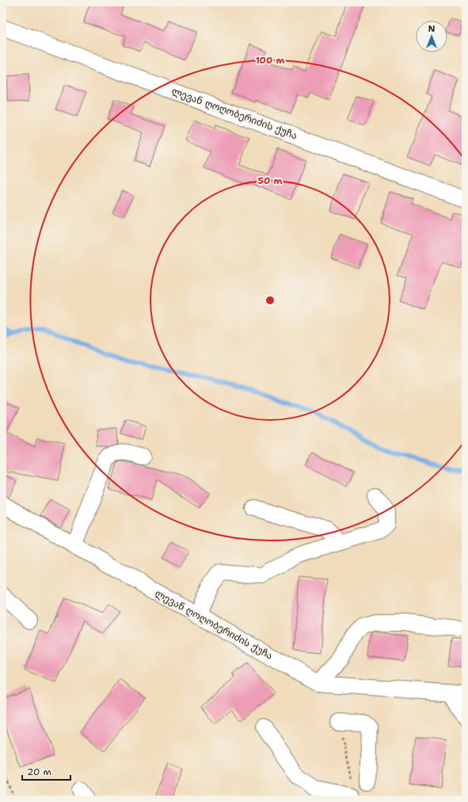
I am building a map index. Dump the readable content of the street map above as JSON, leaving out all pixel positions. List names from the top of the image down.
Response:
{
  "streets": {
    "street": ["ლევან ღოღობერიძის ქუჩა"]
  },
  "scale_bar": "20 m",
  "north": "top",
  "rings": ["100 m", "50 m"]
}
